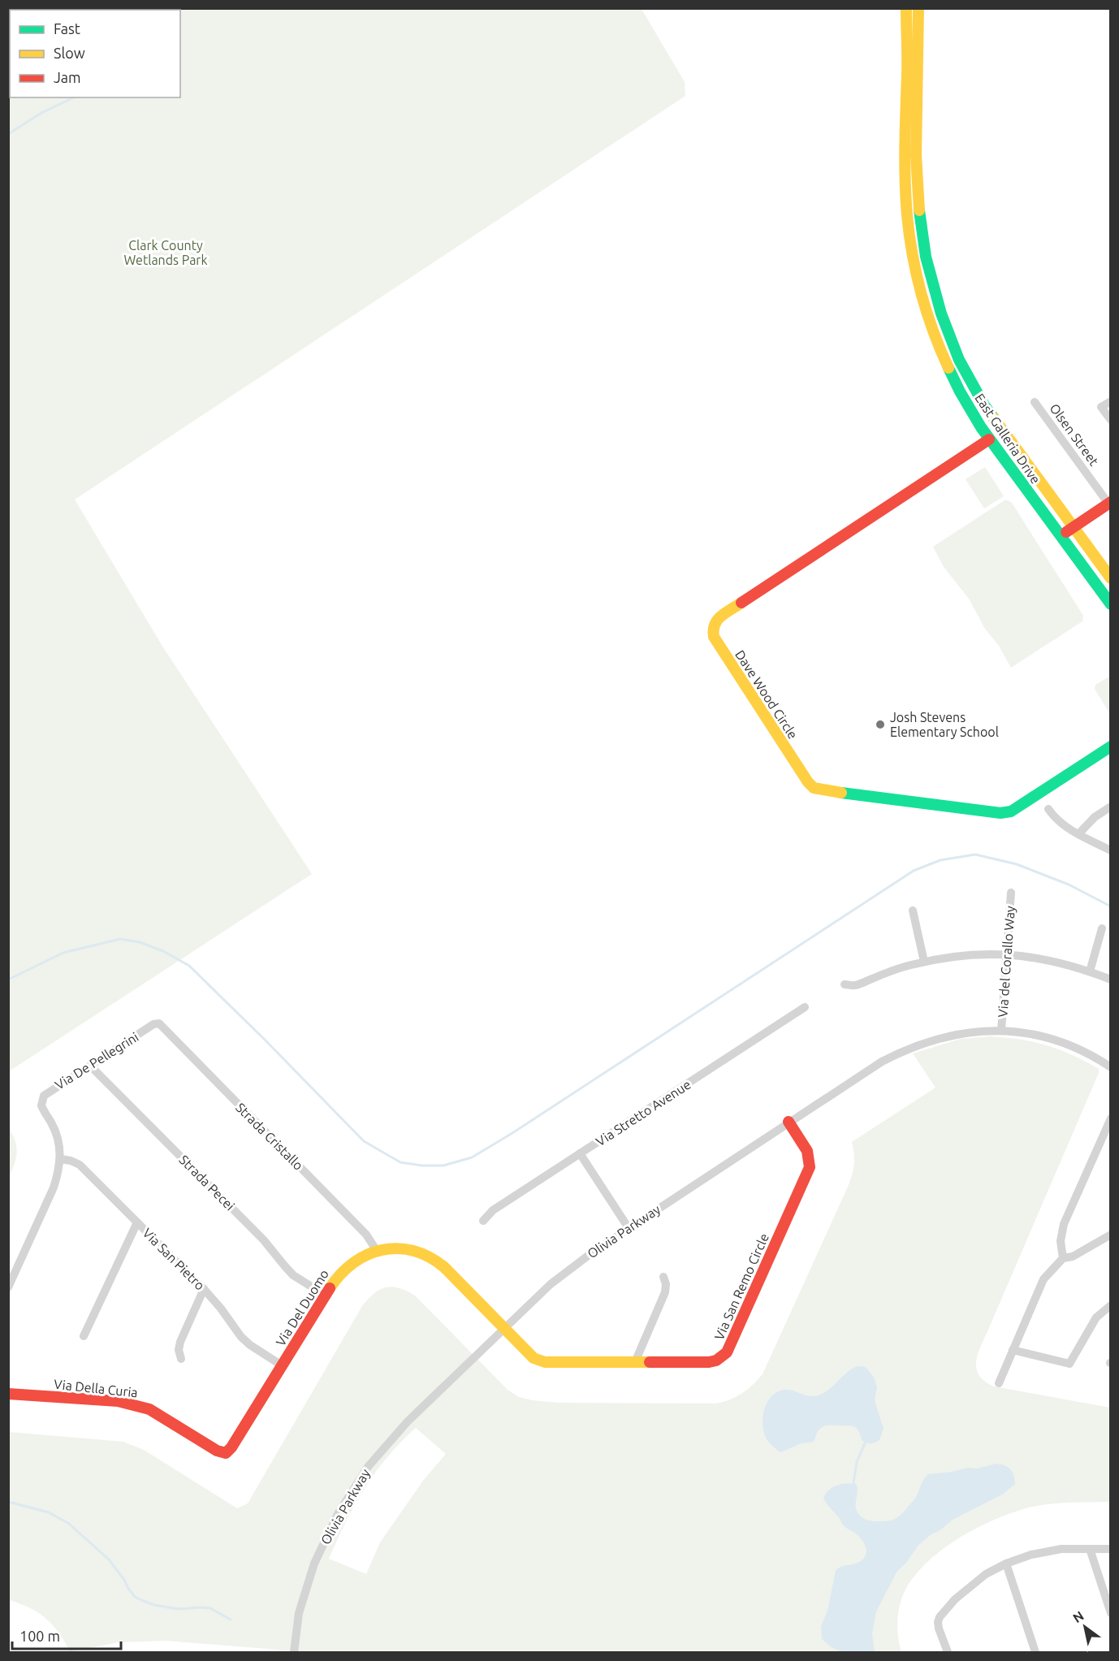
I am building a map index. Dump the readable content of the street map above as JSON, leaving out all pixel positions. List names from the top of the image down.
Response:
{
  "streets": {
    "street": [
      "Olsen Street",
      "East Galleria Drive",
      "Dave Wood Circle",
      "Via del Corallo Way",
      "Via De Pellegrini",
      "Via Stretto Avenue",
      "Strada Cristallo",
      "Strada Pecei",
      "Olivia Parkway",
      "Via San Pietro",
      "Via San Remo Circle",
      "Via Del Duomo",
      "Via Della Curia"
    ]
  },
  "crossings": [
    ["East Galleria Drive", "Dave Wood Circle"],
    ["Via del Corallo Way", "Olivia Parkway"],
    ["Via De Pellegrini", "Strada Cristallo"],
    ["Via De Pellegrini", "Strada Pecei"],
    ["Via De Pellegrini", "Via San Pietro"],
    ["Strada Cristallo", "Via Del Duomo"],
    ["Strada Pecei", "Via Del Duomo"],
    ["Olivia Parkway", "Via San Remo Circle"],
    ["Olivia Parkway", "Via Del Duomo"],
    ["Via San Pietro", "Via Del Duomo"],
    ["Via San Remo Circle", "Via Del Duomo"],
    ["Via Del Duomo", "Via Della Curia"]
  ],
  "parks": ["Clark County Wetlands Park"],
  "places": ["Josh Stevens Elementary School"],
  "legend": ["Fast", "Slow", "Jam"],
  "scale_bar": "100 m",
  "north": "top left"
}
